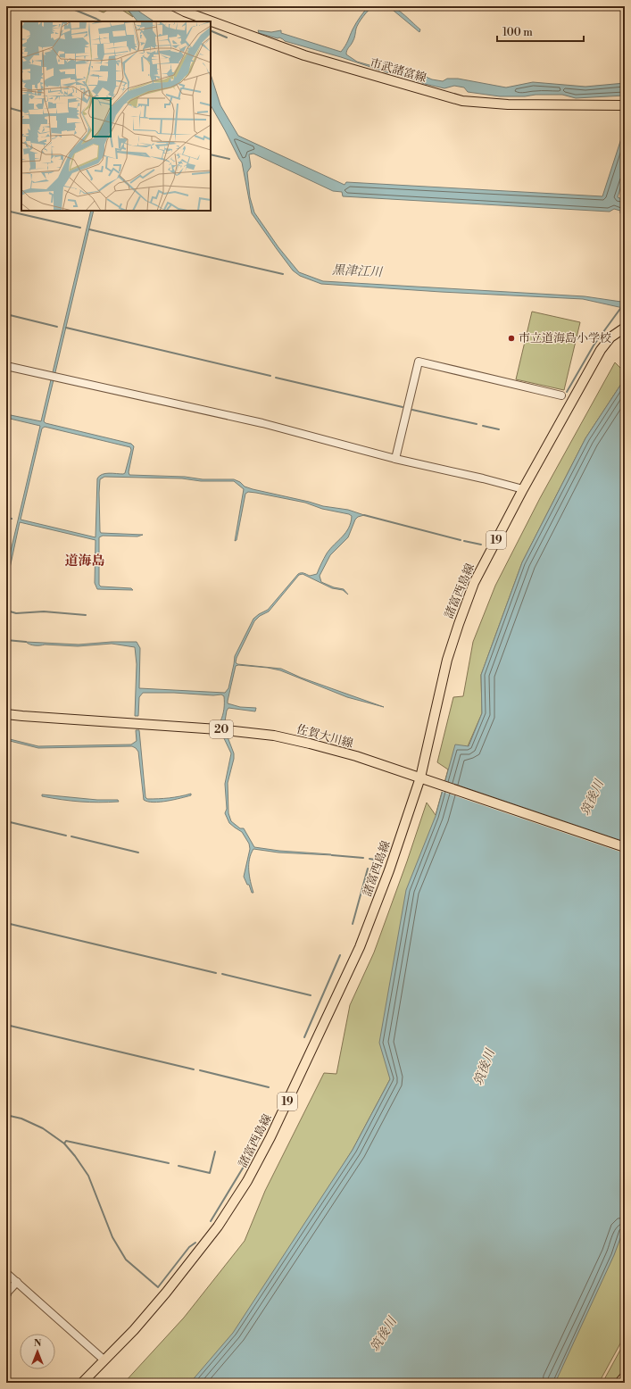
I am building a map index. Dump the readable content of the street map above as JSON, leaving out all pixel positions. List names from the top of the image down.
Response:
{
  "streets": {
    "main road": [
      "市武諸富線",
      "19",
      "諸富西島線",
      "20",
      "佐賀大川線"
    ]
  },
  "crossings": [
    ["諸富西島線", "佐賀大川線"]
  ],
  "districts": ["道海島"],
  "water": ["黒津江川", "筑後川"],
  "places": ["市立道海島小学校"],
  "scale_bar": "100 m",
  "north": "top"
}
